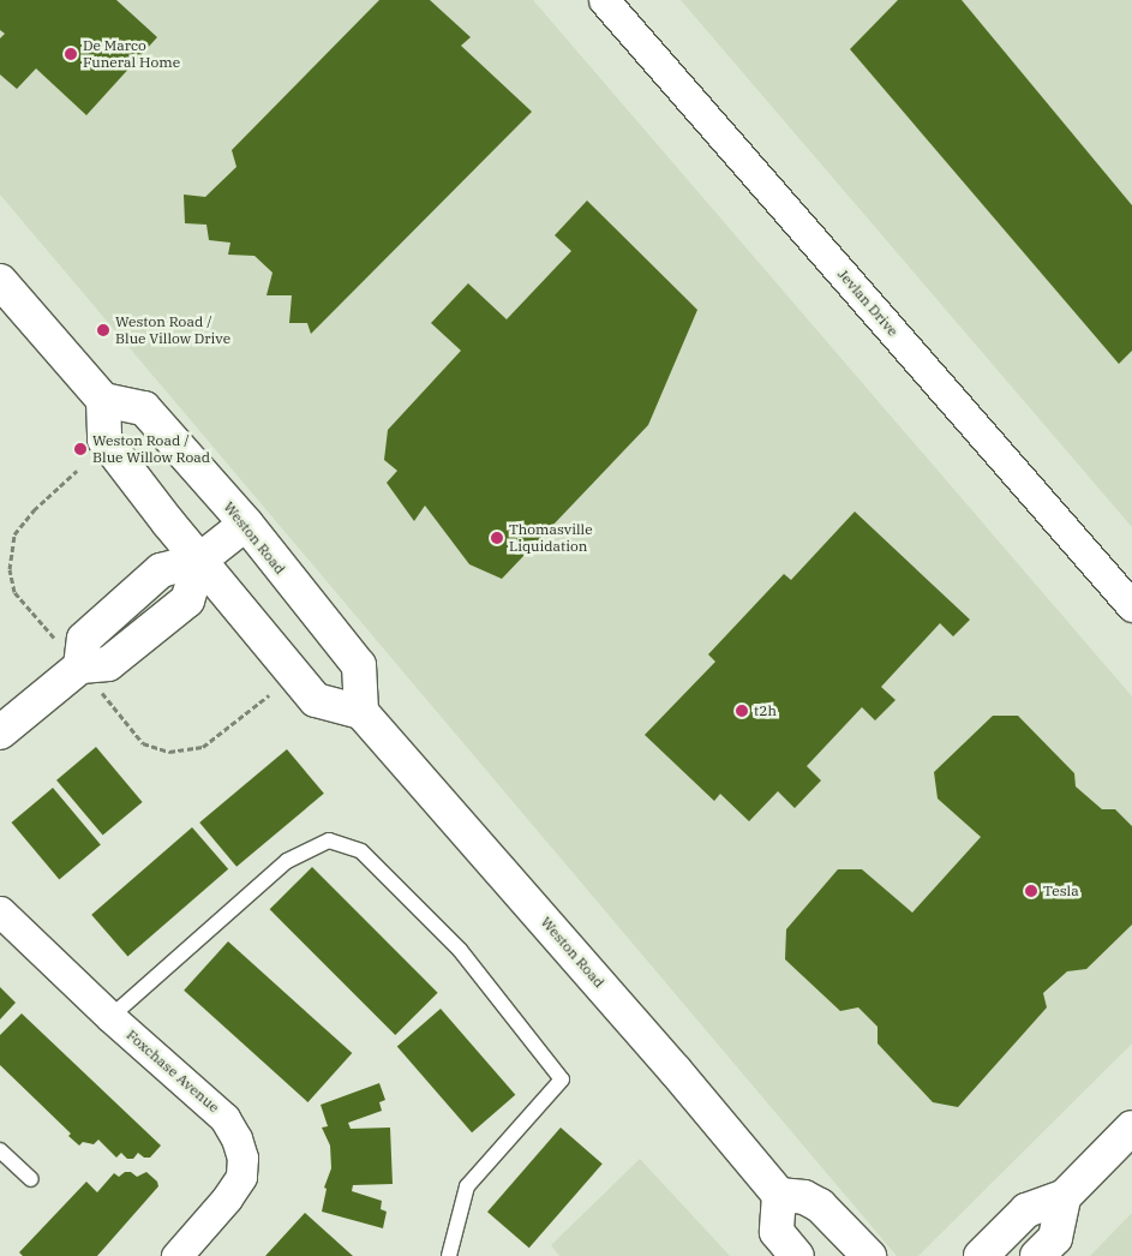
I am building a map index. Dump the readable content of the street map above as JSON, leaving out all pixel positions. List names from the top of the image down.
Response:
{
  "streets": {
    "main road": ["Weston Road"],
    "street": ["Jevlan Drive", "Foxchase Avenue"]
  },
  "places": [
    "De Marco Funeral Home",
    "Weston Road / Blue Villow Drive",
    "Weston Road / Blue Willow Road",
    "Thomasville Liquidation",
    "t2h",
    "Tesla"
  ]
}
